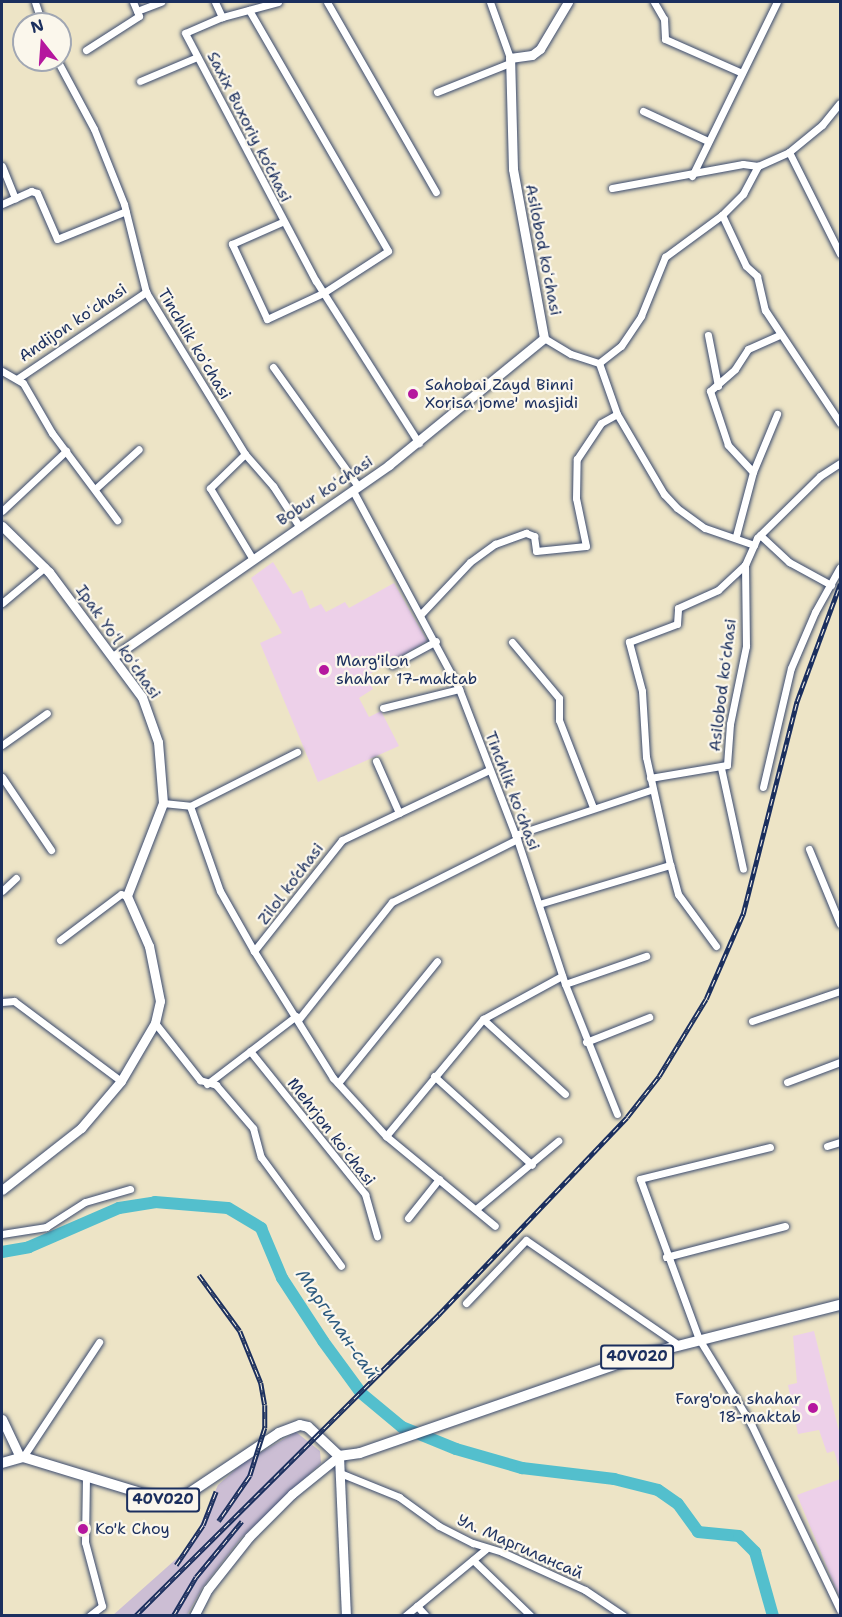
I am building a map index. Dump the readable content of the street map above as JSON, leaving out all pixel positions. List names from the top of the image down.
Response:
{
  "streets": {
    "main road": ["40V020"],
    "street": [
      "Saxix Buxoriy ko‘chasi",
      "Asilobod koʻchasi",
      "Andijon koʻchasi",
      "Tinchlik koʻchasi",
      "Bobur koʻchasi",
      "Ipak Yoʻl koʻchasi",
      "Zilol ko‘chasi",
      "Mehrjon koʻchasi",
      "Ул. Маргилансай"
    ]
  },
  "crossings": [
    ["Saxix Buxoriy ko‘chasi", "Bobur koʻchasi"],
    ["Asilobod koʻchasi", "Bobur koʻchasi"],
    ["Andijon koʻchasi", "Tinchlik koʻchasi"],
    ["Tinchlik koʻchasi", "Bobur koʻchasi"],
    ["Tinchlik koʻchasi", "Zilol ko‘chasi"],
    ["Bobur koʻchasi", "Ipak Yoʻl koʻchasi"]
  ],
  "water": ["Маргилан-сай"],
  "places": [
    "Sahobai Zayd Binni Xorisa jome' masjidi",
    "Marg'ilon shahar 17-maktab",
    "Farg'ona shahar 18-maktab",
    "Ko'k Choy"
  ],
  "north": "top"
}
